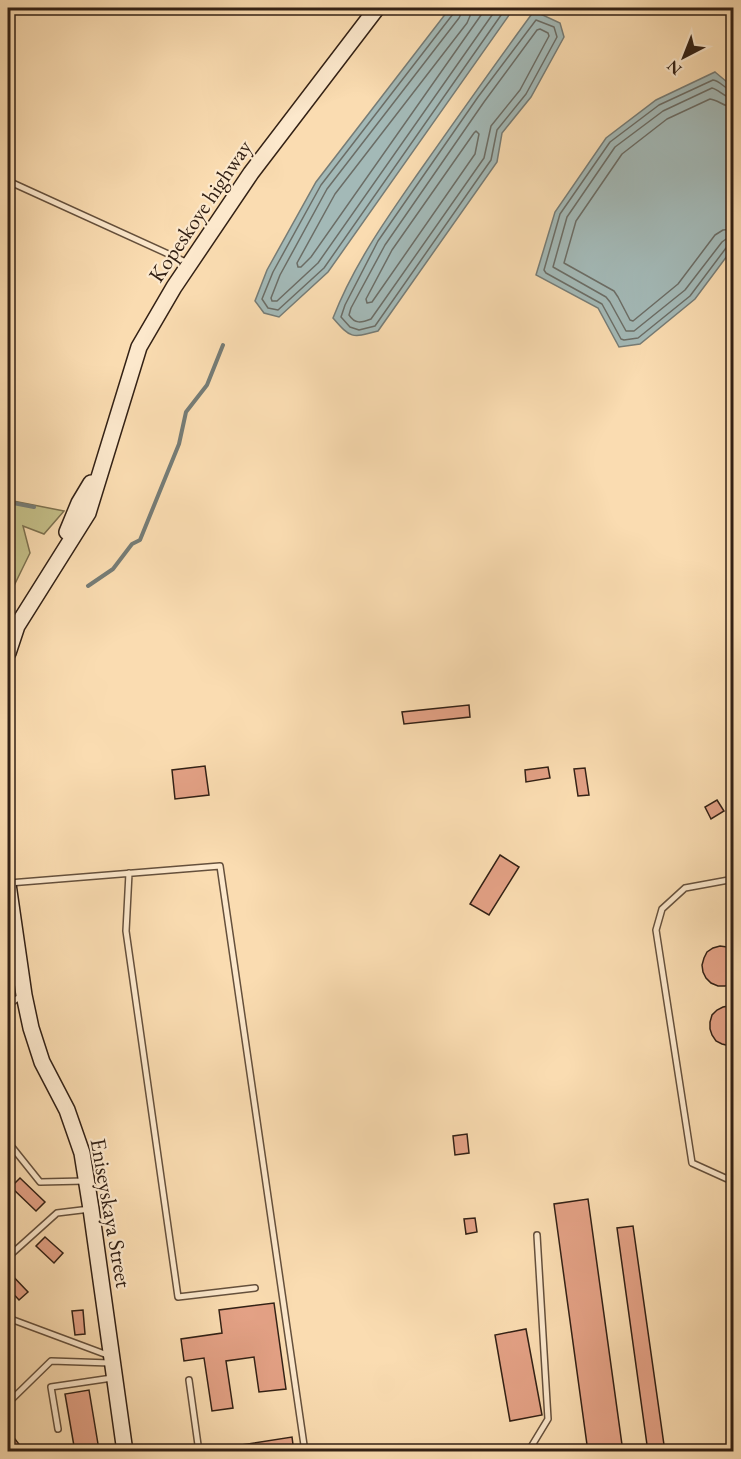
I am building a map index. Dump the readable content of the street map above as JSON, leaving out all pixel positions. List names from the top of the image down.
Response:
{
  "streets": {
    "street": ["Kopeskoye highway", "Eniseyskaya Street"]
  },
  "north": "bottom left"
}
